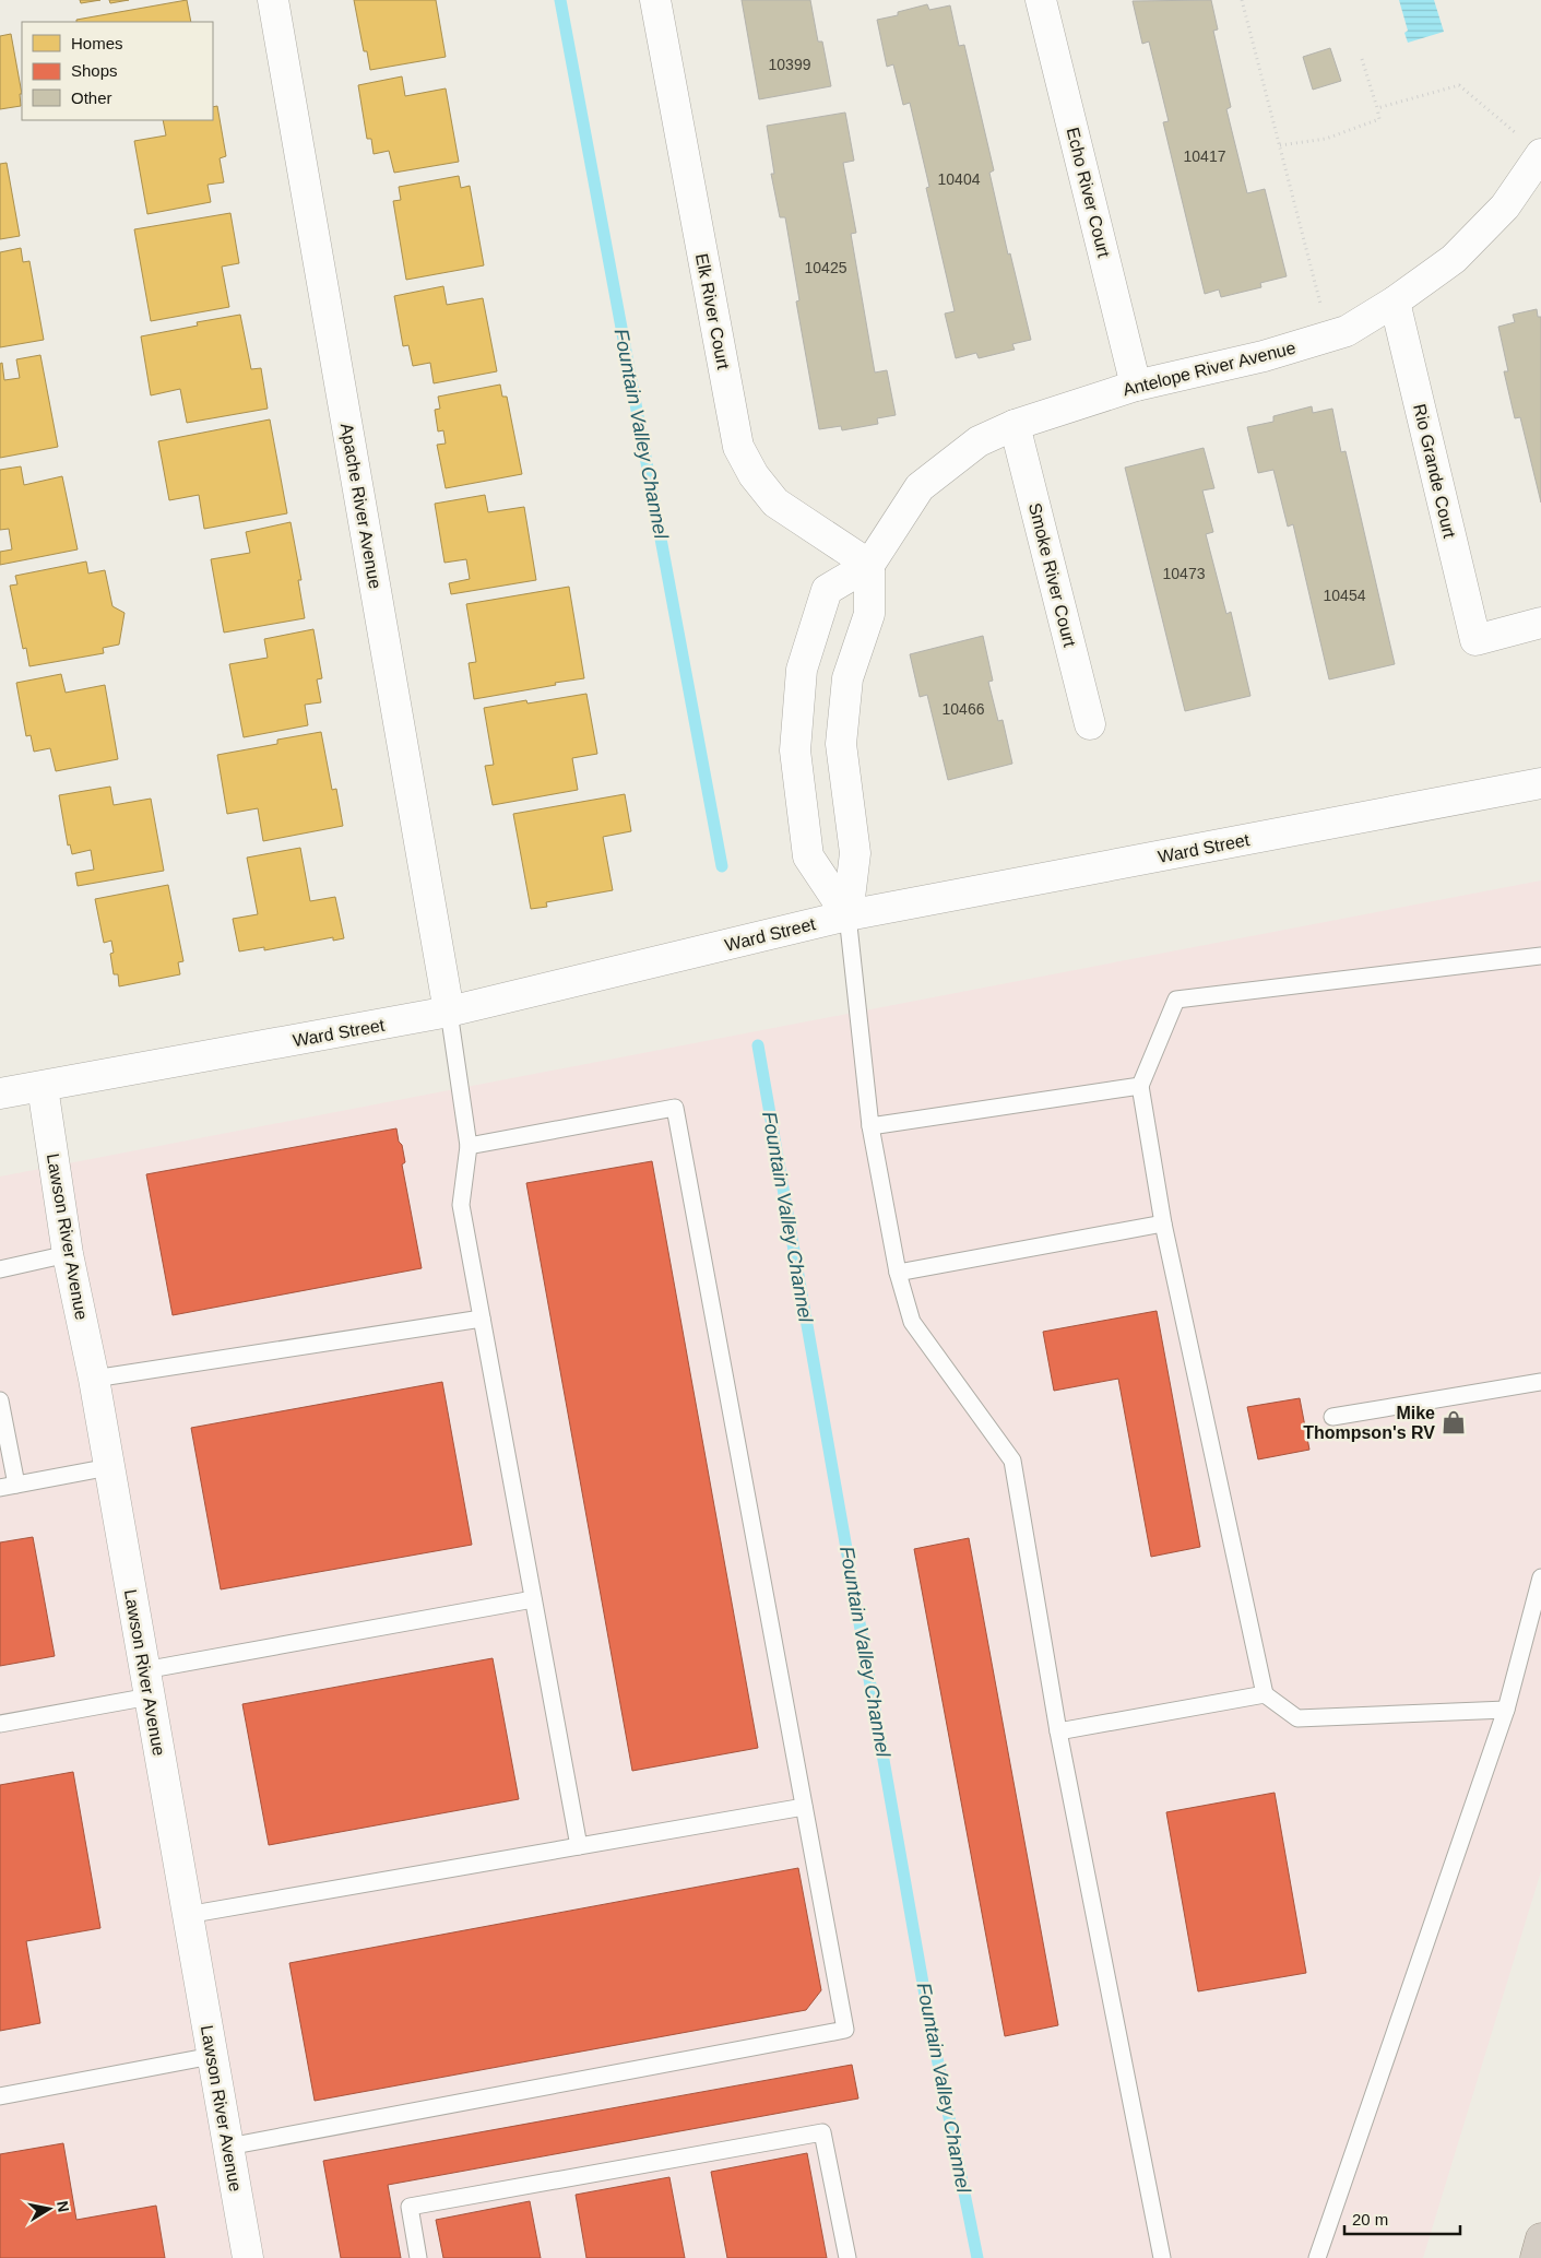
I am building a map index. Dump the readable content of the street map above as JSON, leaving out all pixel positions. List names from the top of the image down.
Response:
{
  "streets": {
    "street": [
      "Echo River Court",
      "Elk River Court",
      "Antelope River Avenue",
      "Rio Grande Court",
      "Apache River Avenue",
      "Smoke River Court",
      "Ward Street",
      "Lawson River Avenue"
    ]
  },
  "crossings": [
    ["Echo River Court", "Antelope River Avenue"],
    ["Elk River Court", "Antelope River Avenue"],
    ["Antelope River Avenue", "Rio Grande Court"],
    ["Antelope River Avenue", "Smoke River Court"],
    ["Antelope River Avenue", "Ward Street"],
    ["Apache River Avenue", "Ward Street"],
    ["Ward Street", "Lawson River Avenue"]
  ],
  "water": ["Fountain Valley Channel"],
  "places": {
    "shop": ["Mike Thompson's RV"]
  },
  "house_numbers": [
    "10399",
    "10417",
    "10404",
    "10425",
    "10473",
    "10454",
    "10466"
  ],
  "legend": ["Homes", "Shops", "Other"],
  "scale_bar": "20 m",
  "north": "right"
}
